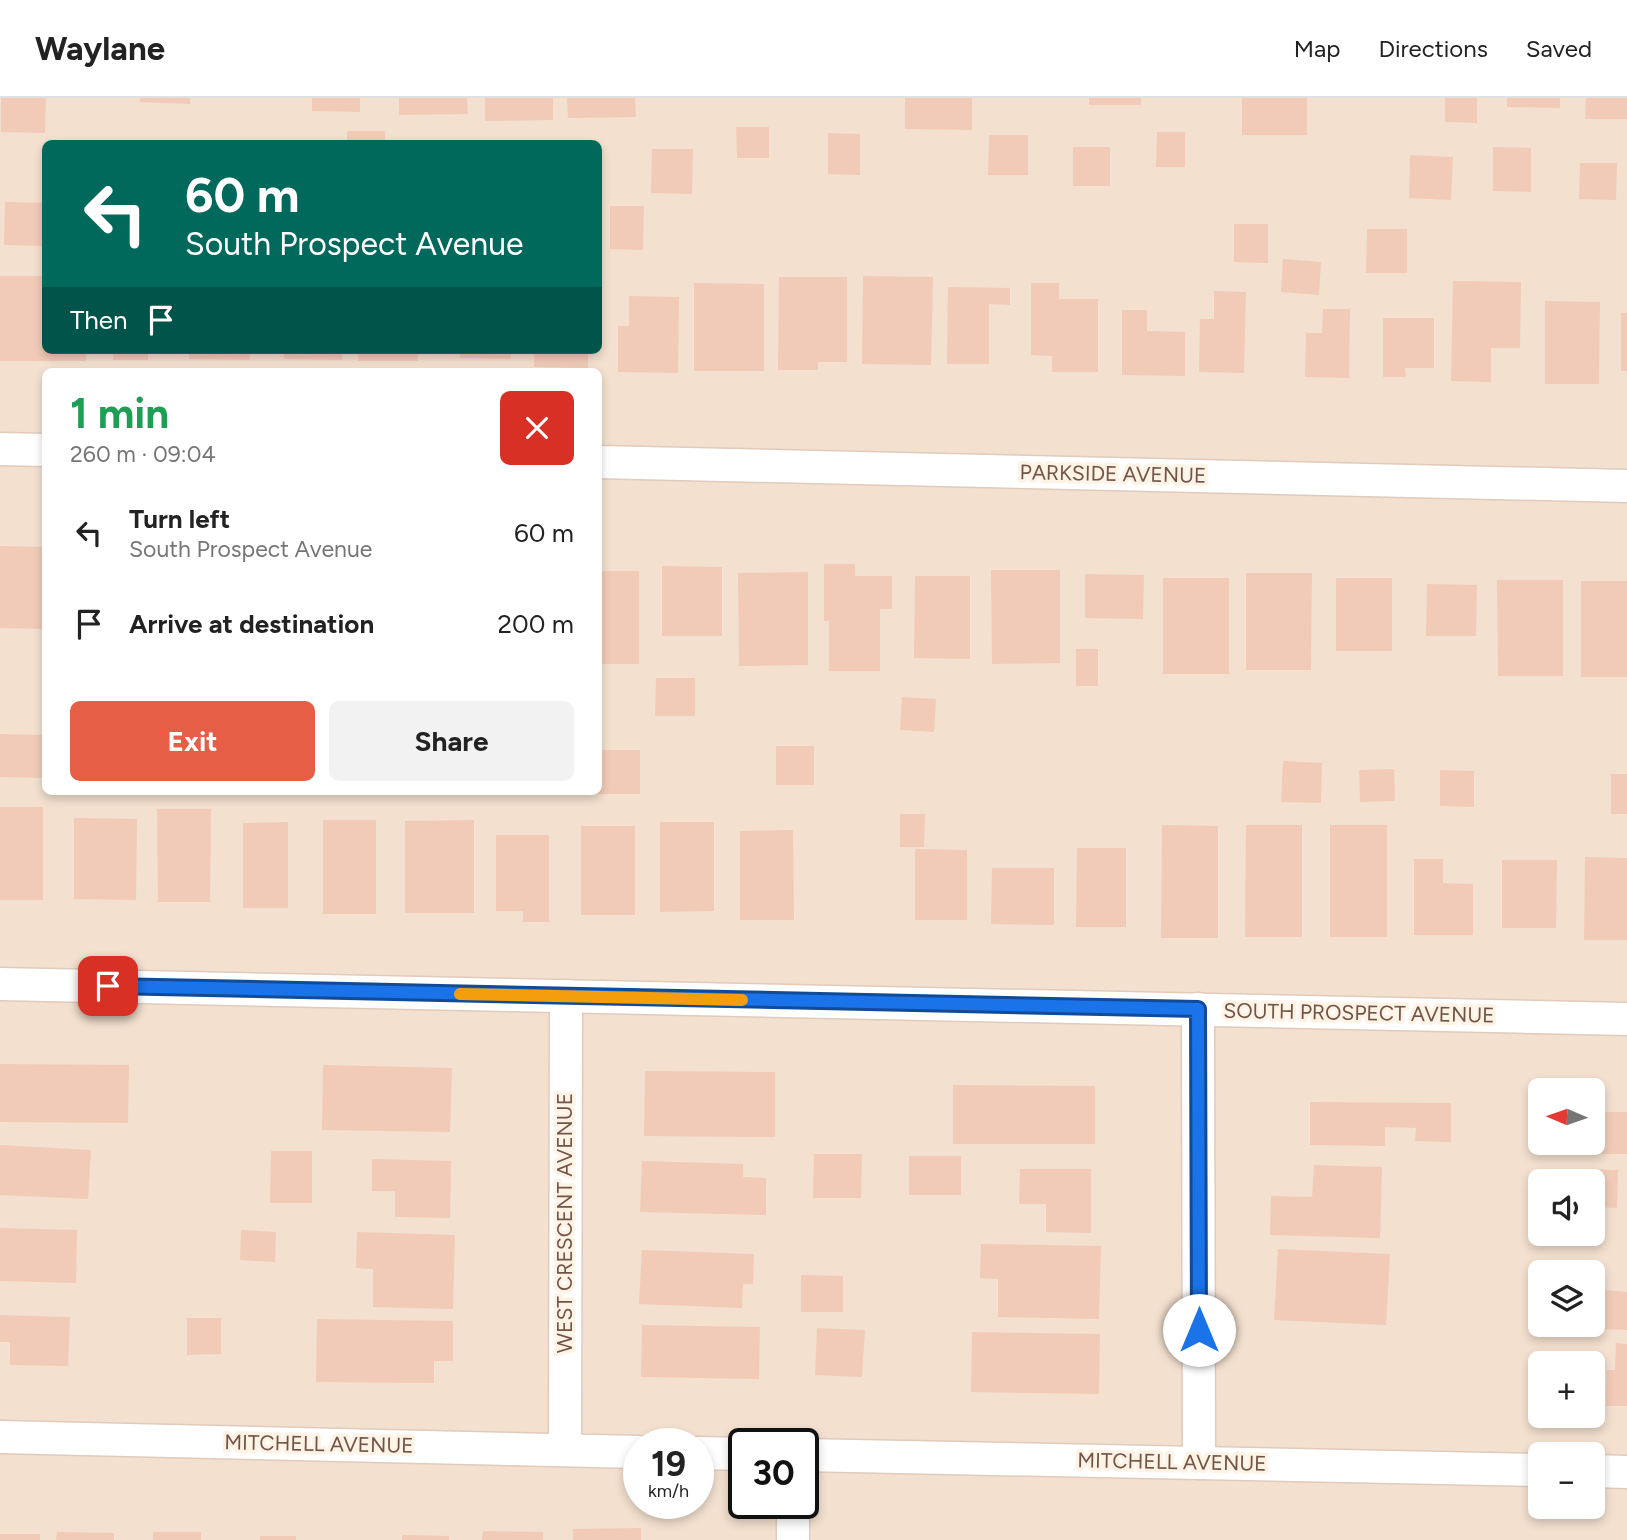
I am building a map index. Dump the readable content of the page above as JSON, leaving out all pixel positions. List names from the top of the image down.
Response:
{
  "streets": {
    "street": [
      "PARKSIDE AVENUE",
      "SOUTH PROSPECT AVENUE",
      "WEST CRESCENT AVENUE",
      "MITCHELL AVENUE"
    ]
  },
  "crossings": [
    ["SOUTH PROSPECT AVENUE", "WEST CRESCENT AVENUE"],
    ["WEST CRESCENT AVENUE", "MITCHELL AVENUE"]
  ],
  "north": "left",
  "page": {
    "header": "Waylane",
    "nav": ["Map", "Directions", "Saved"],
    "turn": ["60 m", "South Prospect Avenue"],
    "then": "Then",
    "heading": ["1 min", "260 m · 09:04"],
    "list": [
      {
        "name": "Turn left",
        "note": "South Prospect Avenue",
        "value": "60 m"
      },
      {
        "name": "Arrive at destination",
        "value": "200 m"
      }
    ],
    "buttons": ["Exit", "Share"],
    "map_buttons": ["+", "−"],
    "speed": "19 km/h",
    "limit": "30"
  }
}
